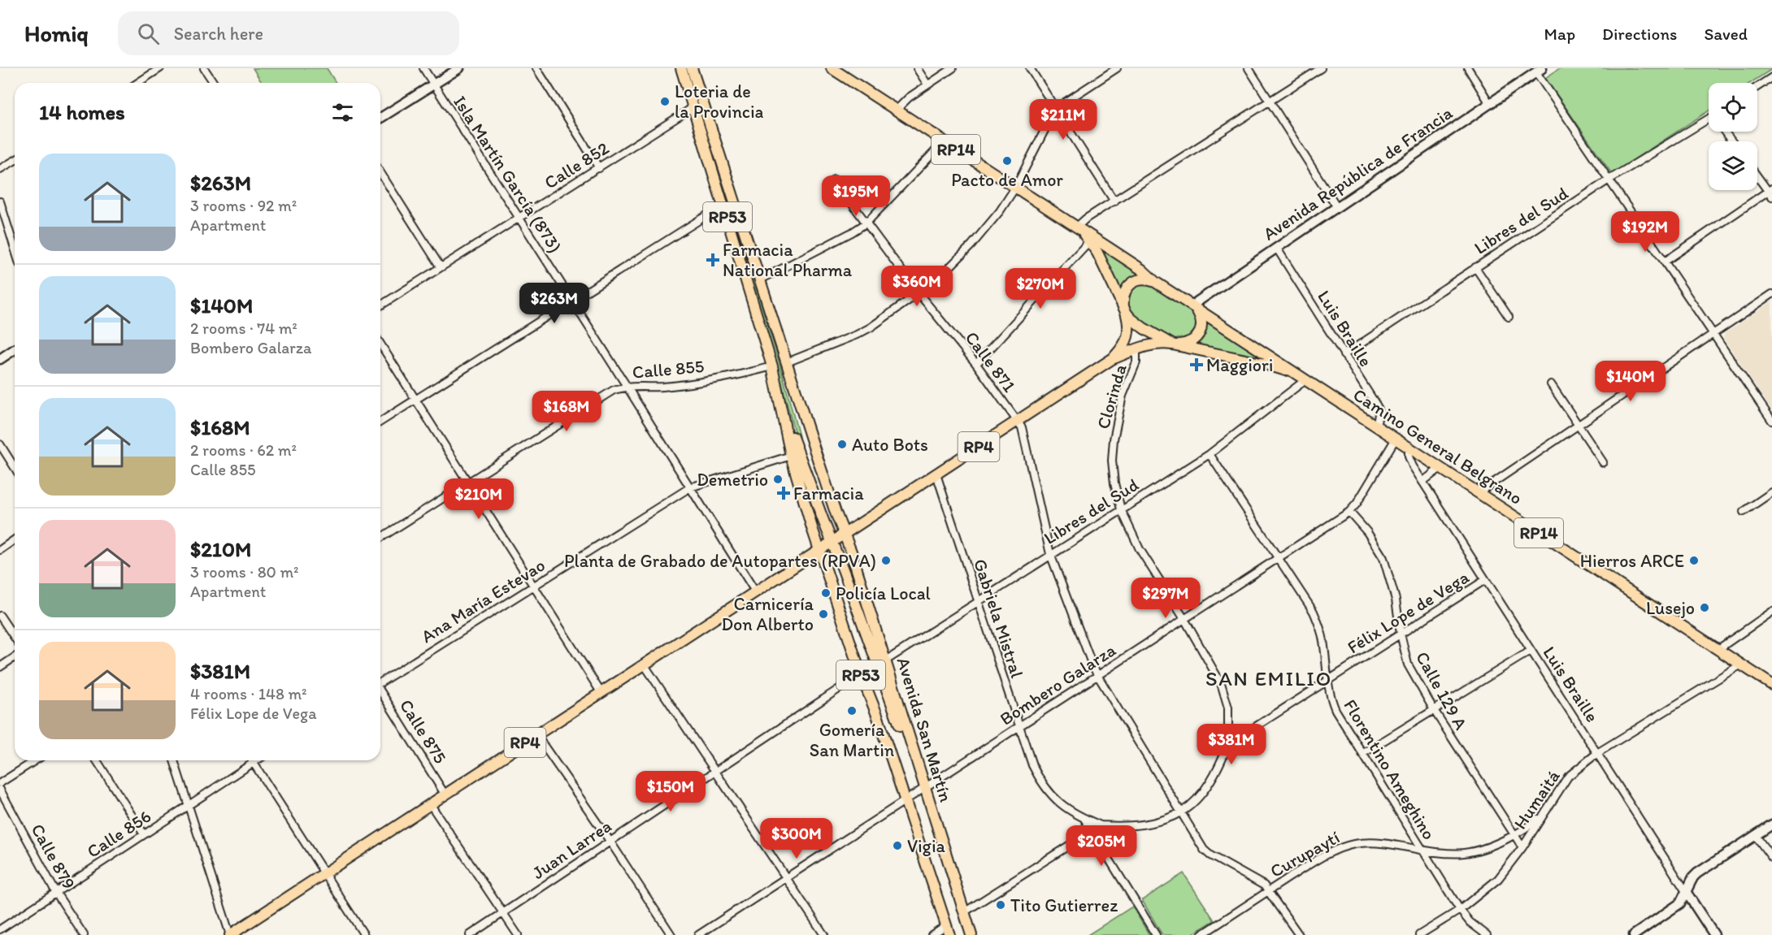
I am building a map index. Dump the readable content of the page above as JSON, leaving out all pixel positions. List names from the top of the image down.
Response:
{
  "streets": {
    "main road": [
      "RP14",
      "Avenida República de Francia",
      "RP53",
      "Luis Braille",
      "Camino General Belgrano",
      "RP4",
      "Avenida San Martín"
    ],
    "street": [
      "Calle 852",
      "Isla Martín García (873)",
      "Libres del Sud",
      "Calle 871",
      "Calle 855",
      "Clorinda",
      "Ana María Estevao",
      "Félix Lope de Vega",
      "Gabriela Mistral",
      "Bombero Galarza",
      "Calle 129 A",
      "Calle 875",
      "Florentino Ameghino",
      "Humaitá",
      "Calle 856",
      "Juan Larrea",
      "Curupaytí",
      "Calle 879"
    ]
  },
  "crossings": [
    ["Calle 852", "Isla Martín García (873)"],
    ["Calle 852", "RP53"],
    ["Avenida República de Francia", "Luis Braille"],
    ["Avenida República de Francia", "Camino General Belgrano"],
    ["Avenida República de Francia", "RP4"],
    ["Isla Martín García (873)", "Calle 855"],
    ["Isla Martín García (873)", "RP4"],
    ["Isla Martín García (873)", "Ana María Estevao"],
    ["RP53", "Calle 855"],
    ["RP53", "RP4"],
    ["RP53", "Ana María Estevao"],
    ["RP53", "Bombero Galarza"],
    ["RP53", "Avenida San Martín"],
    ["RP53", "Juan Larrea"],
    ["Libres del Sud", "Luis Braille"],
    ["Libres del Sud", "Calle 871"],
    ["Libres del Sud", "Clorinda"],
    ["Libres del Sud", "Camino General Belgrano"],
    ["Libres del Sud", "Gabriela Mistral"],
    ["Libres del Sud", "Avenida San Martín"],
    ["Libres del Sud", "Florentino Ameghino"],
    ["Luis Braille", "Camino General Belgrano"],
    ["Luis Braille", "Félix Lope de Vega"],
    ["Luis Braille", "Humaitá"],
    ["Calle 871", "RP4"],
    ["Calle 871", "Bombero Galarza"],
    ["Calle 871", "Curupaytí"],
    ["Clorinda", "RP4"],
    ["Clorinda", "Félix Lope de Vega"],
    ["Clorinda", "Bombero Galarza"],
    ["Camino General Belgrano", "RP4"],
    ["Camino General Belgrano", "Bombero Galarza"],
    ["Camino General Belgrano", "Humaitá"],
    ["RP4", "Gabriela Mistral"],
    ["RP4", "Avenida San Martín"],
    ["RP4", "Calle 875"],
    ["Félix Lope de Vega", "Calle 129 A"],
    ["Félix Lope de Vega", "Florentino Ameghino"],
    ["Gabriela Mistral", "Bombero Galarza"],
    ["Bombero Galarza", "Calle 129 A"],
    ["Bombero Galarza", "Avenida San Martín"],
    ["Bombero Galarza", "Florentino Ameghino"],
    ["Calle 129 A", "Humaitá"],
    ["Calle 129 A", "Curupaytí"],
    ["Florentino Ameghino", "Humaitá"],
    ["Florentino Ameghino", "Curupaytí"],
    ["Humaitá", "Curupaytí"],
    ["Calle 856", "Calle 879"]
  ],
  "districts": ["SAN EMILIO"],
  "places": {
    "other": [
      "Loteria de la Provincia",
      "Pacto de Amor",
      "Auto Bots",
      "Demetrio",
      "Planta de Grabado de Autopartes (RPVA)",
      "Hierros ARCE",
      "Policía Local",
      "Lusejo",
      "Carnicería Don Alberto",
      "Gomería San Martin",
      "Vigia",
      "Tito Gutierrez"
    ],
    "health": ["Farmacia National Pharma", "Maggiori", "Farmacia"]
  },
  "page": {
    "header": "Homiq",
    "search": "Search here",
    "nav": ["Map", "Directions", "Saved"],
    "heading": "14 homes",
    "price": [
      "$211M",
      "$195M",
      "$192M",
      "$360M",
      "$270M",
      "$263M",
      "$140M",
      "$168M",
      "$210M",
      "$297M",
      "$381M",
      "$150M",
      "$300M",
      "$205M"
    ],
    "list": [
      {
        "name": "$263M",
        "note": "3 rooms · 92 m² · Apartment"
      },
      {
        "name": "$140M",
        "note": "2 rooms · 74 m² · Bombero Galarza"
      },
      {
        "name": "$168M",
        "note": "2 rooms · 62 m² · Calle 855"
      },
      {
        "name": "$210M",
        "note": "3 rooms · 80 m² · Apartment"
      },
      {
        "name": "$381M",
        "note": "4 rooms · 148 m² · Félix Lope de Vega"
      }
    ]
  }
}
